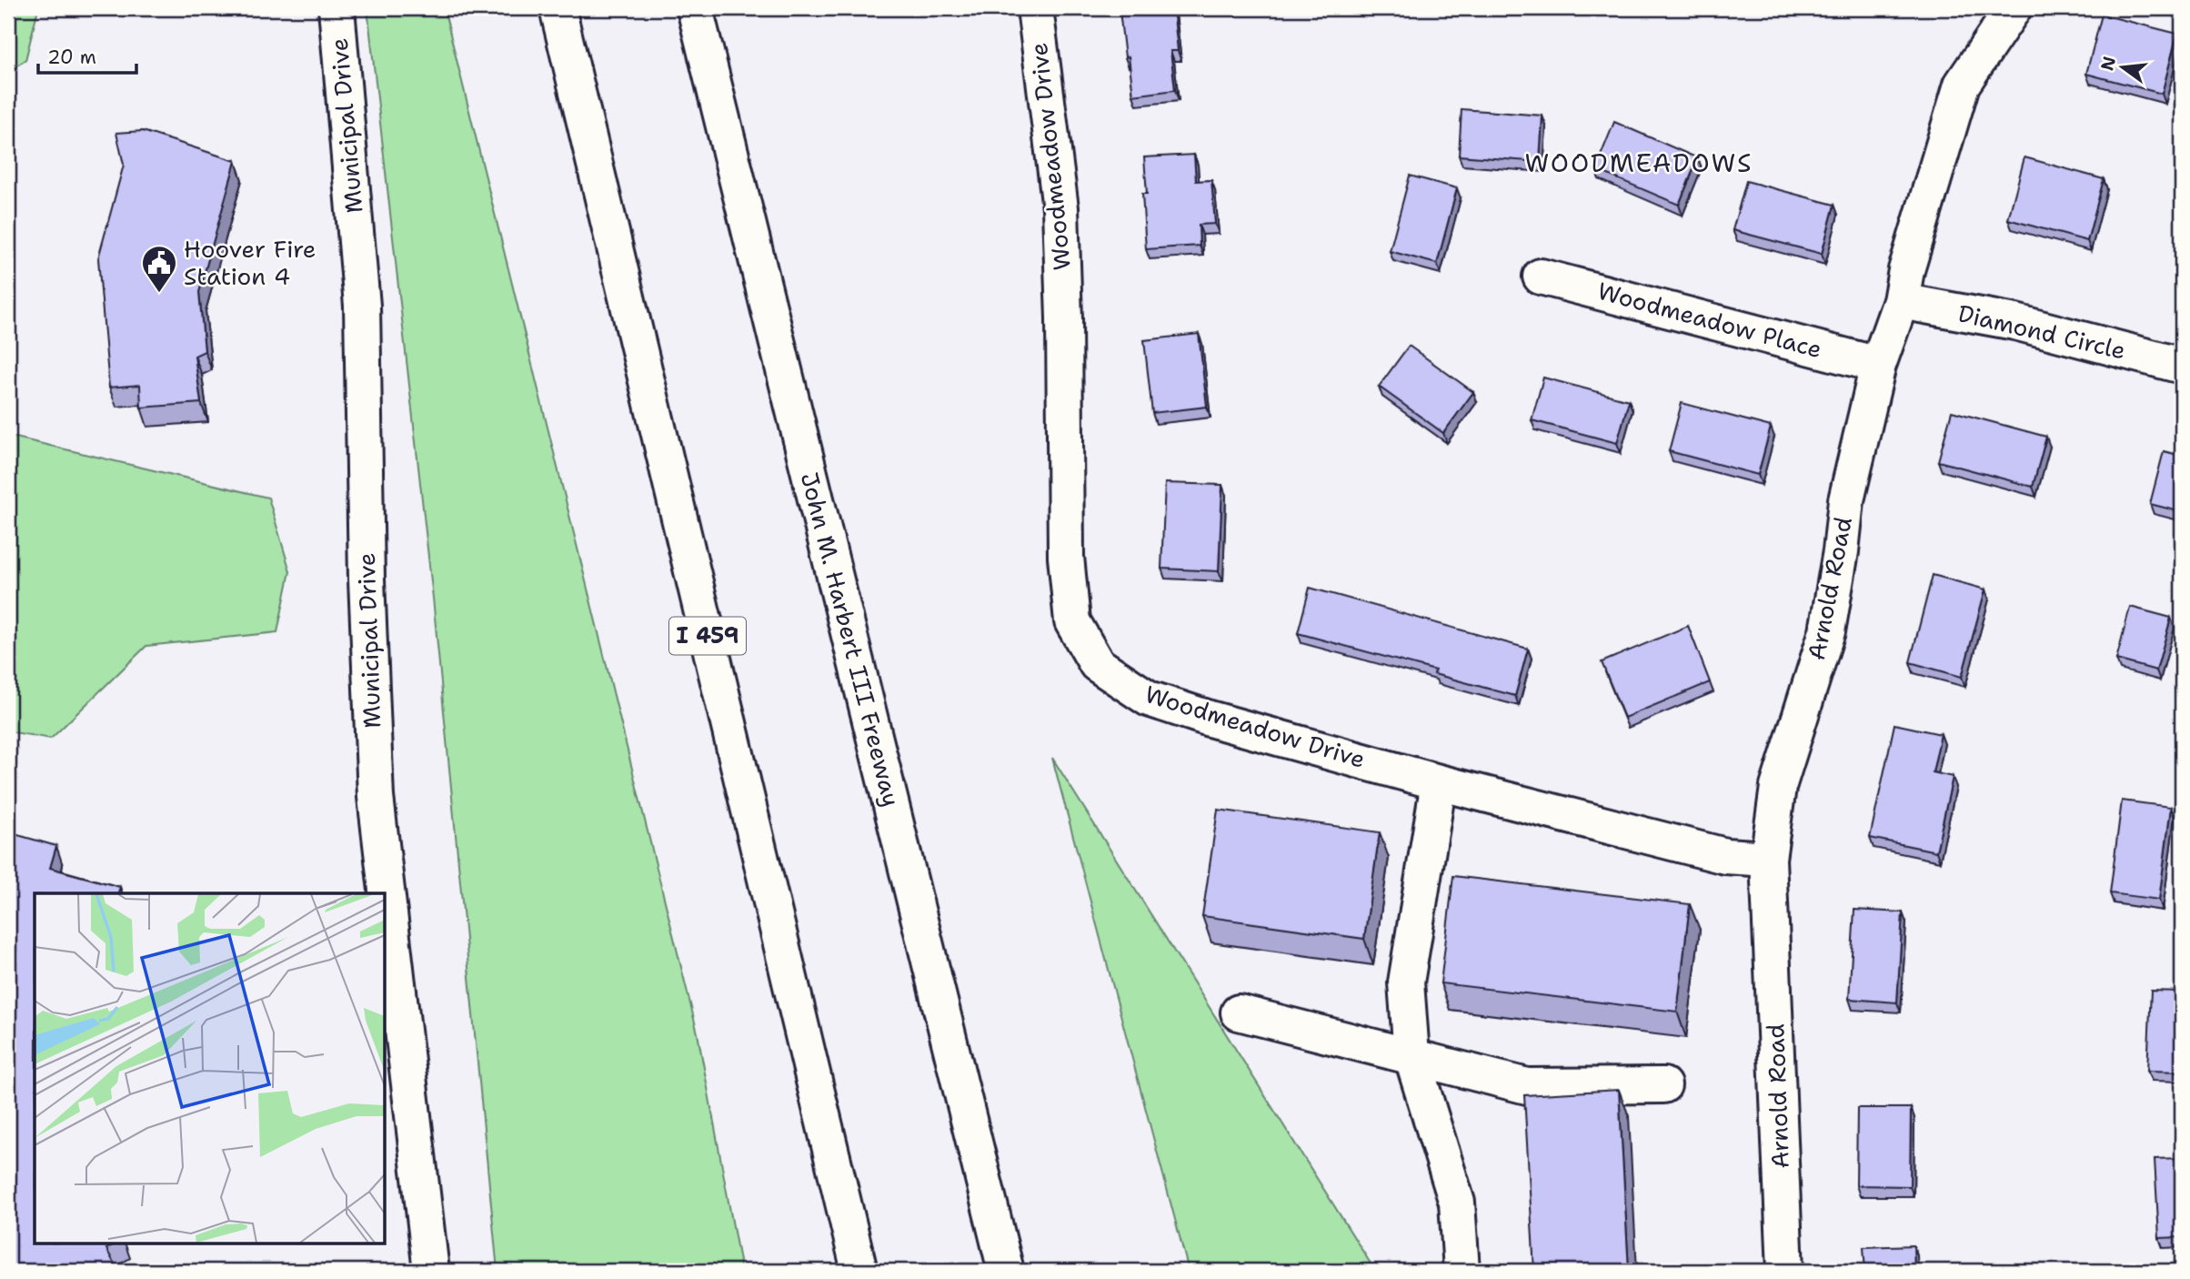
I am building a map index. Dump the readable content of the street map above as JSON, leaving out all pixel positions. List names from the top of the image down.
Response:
{
  "streets": {
    "main road": [
      "Municipal Drive",
      "Woodmeadow Drive",
      "Woodmeadow Place",
      "Diamond Circle",
      "Arnold Road",
      "I 459",
      "John M. Harbert III Freeway"
    ]
  },
  "crossings": [
    ["Woodmeadow Drive", "Arnold Road"],
    ["Woodmeadow Place", "Arnold Road"],
    ["Diamond Circle", "Arnold Road"]
  ],
  "districts": ["WOODMEADOWS"],
  "places": {
    "public building": ["Hoover Fire Station 4"]
  },
  "scale_bar": "20 m",
  "north": "left"
}
